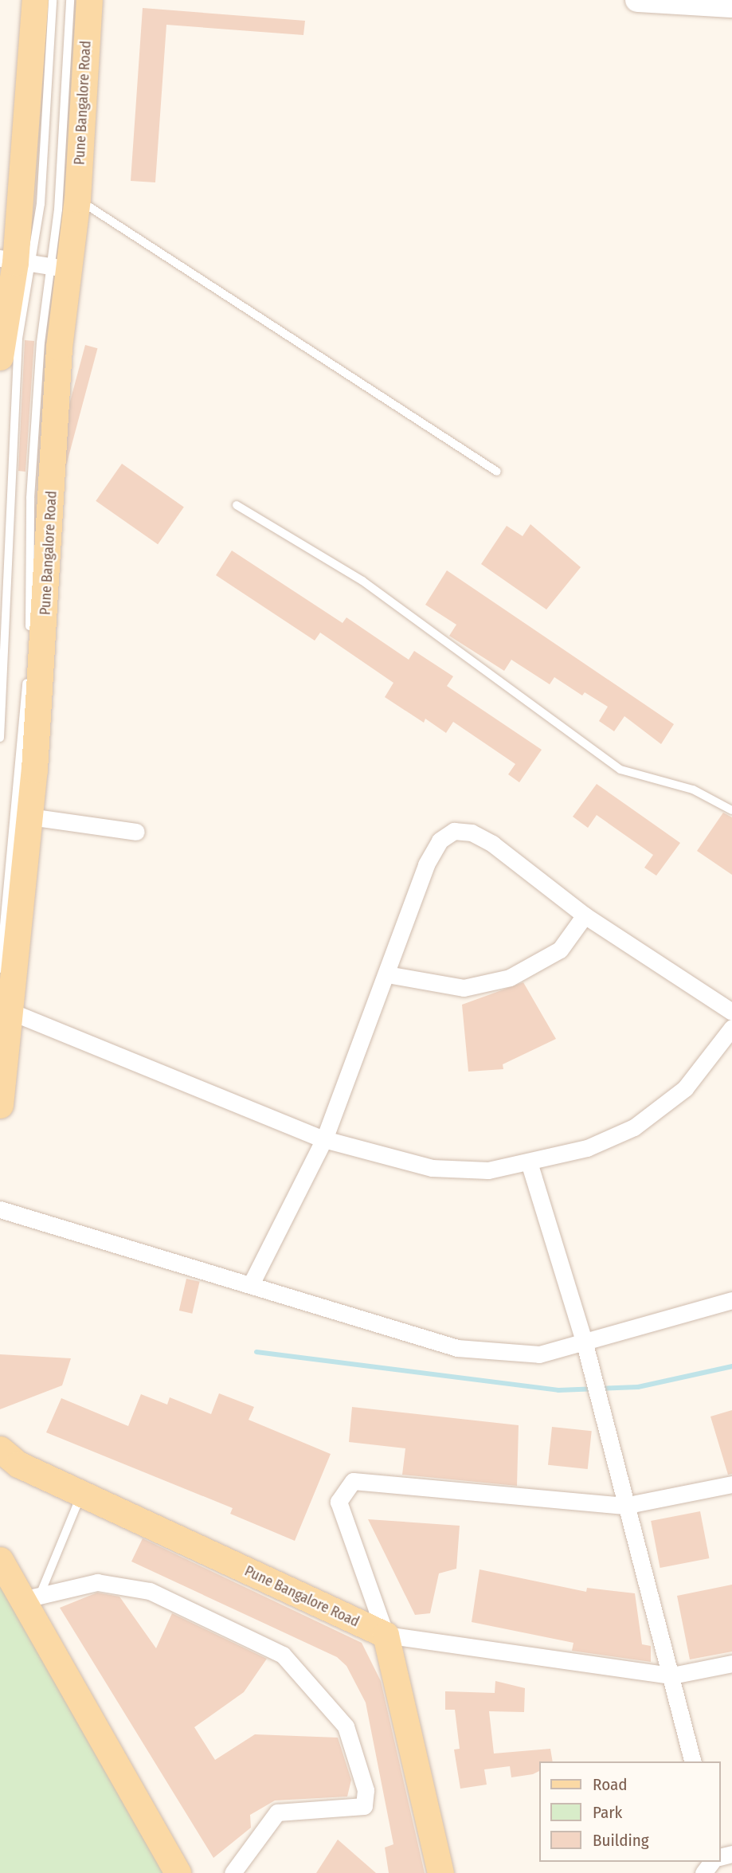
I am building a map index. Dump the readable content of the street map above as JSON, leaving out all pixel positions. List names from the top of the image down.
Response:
{
  "streets": {
    "main road": ["Pune Bangalore Road"]
  },
  "legend": ["Road", "Park", "Building"]
}
